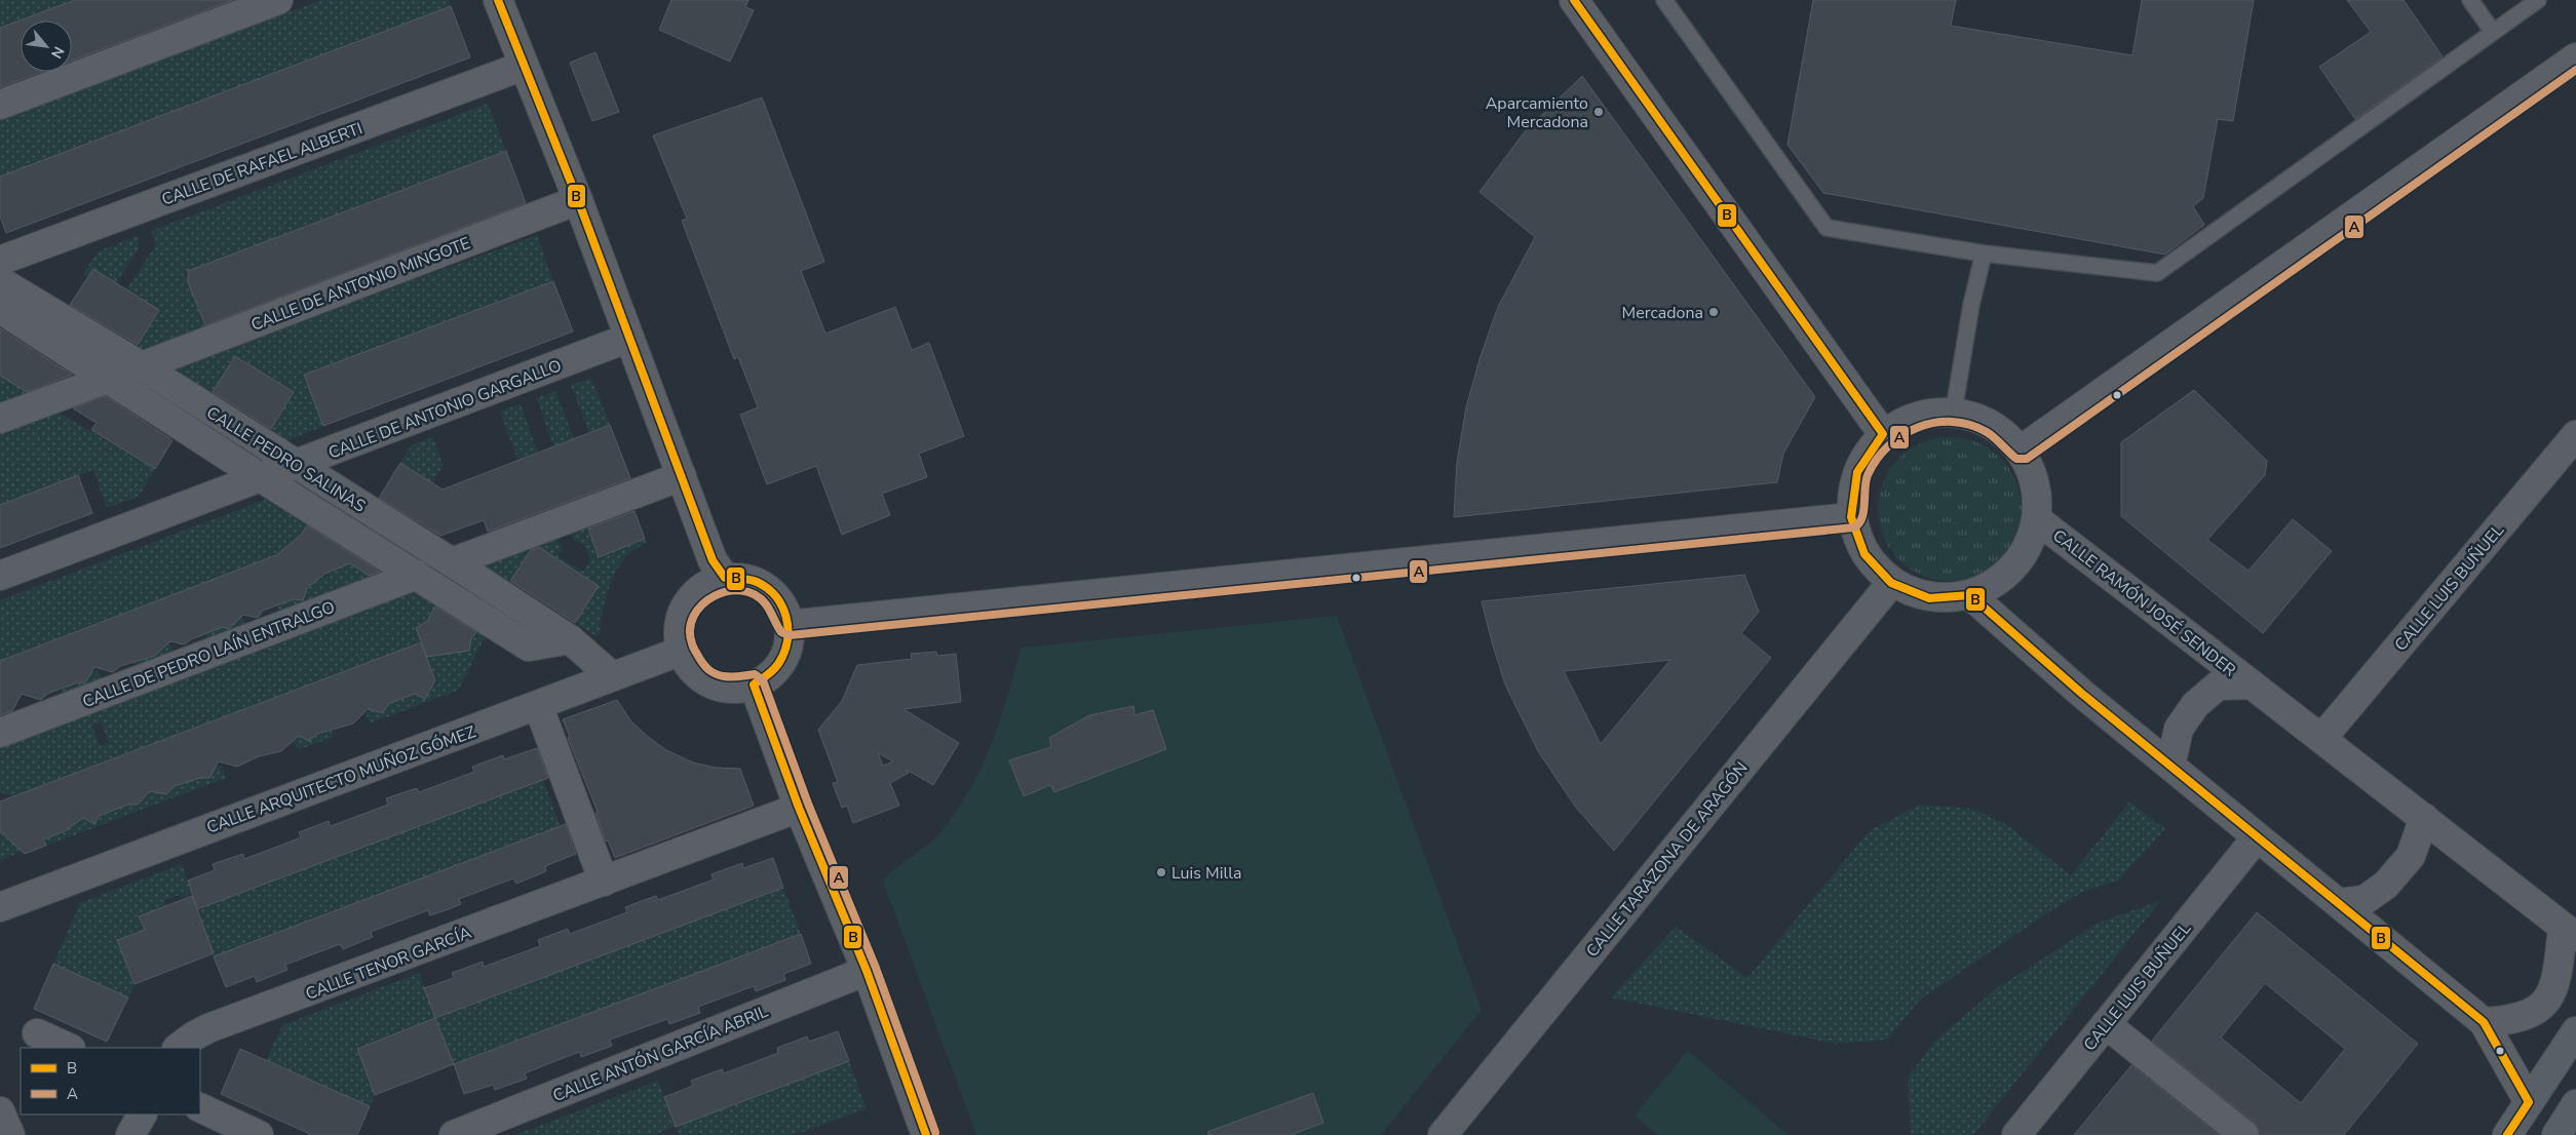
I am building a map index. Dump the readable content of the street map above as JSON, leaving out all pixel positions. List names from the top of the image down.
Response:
{
  "streets": {
    "street": [
      "CALLE DE RAFAEL ALBERTI",
      "CALLE DE ANTONIO MINGOTE",
      "CALLE DE ANTONIO GARGALLO",
      "CALLE PEDRO SALINAS",
      "CALLE LUIS BUÑUEL",
      "CALLE RAMÓN JOSÉ SENDER",
      "CALLE DE PEDRO LAÍN ENTRALGO",
      "CALLE ARQUITECTO MUÑOZ GÓMEZ",
      "CALLE TARAZONA DE ARAGÓN",
      "CALLE TENOR GARCÍA",
      "CALLE ANTÓN GARCÍA ABRIL"
    ]
  },
  "crossings": [
    ["CALLE DE ANTONIO MINGOTE", "CALLE PEDRO SALINAS"],
    ["CALLE DE ANTONIO GARGALLO", "CALLE PEDRO SALINAS"],
    ["CALLE PEDRO SALINAS", "CALLE DE PEDRO LAÍN ENTRALGO"],
    ["CALLE PEDRO SALINAS", "CALLE ARQUITECTO MUÑOZ GÓMEZ"],
    ["CALLE LUIS BUÑUEL", "CALLE RAMÓN JOSÉ SENDER"]
  ],
  "places": ["Aparcamiento Mercadona", "Mercadona", "Luis Milla"],
  "lines": ["transit line B", "transit line A"],
  "legend": ["B", "A"],
  "north": "bottom right"
}
